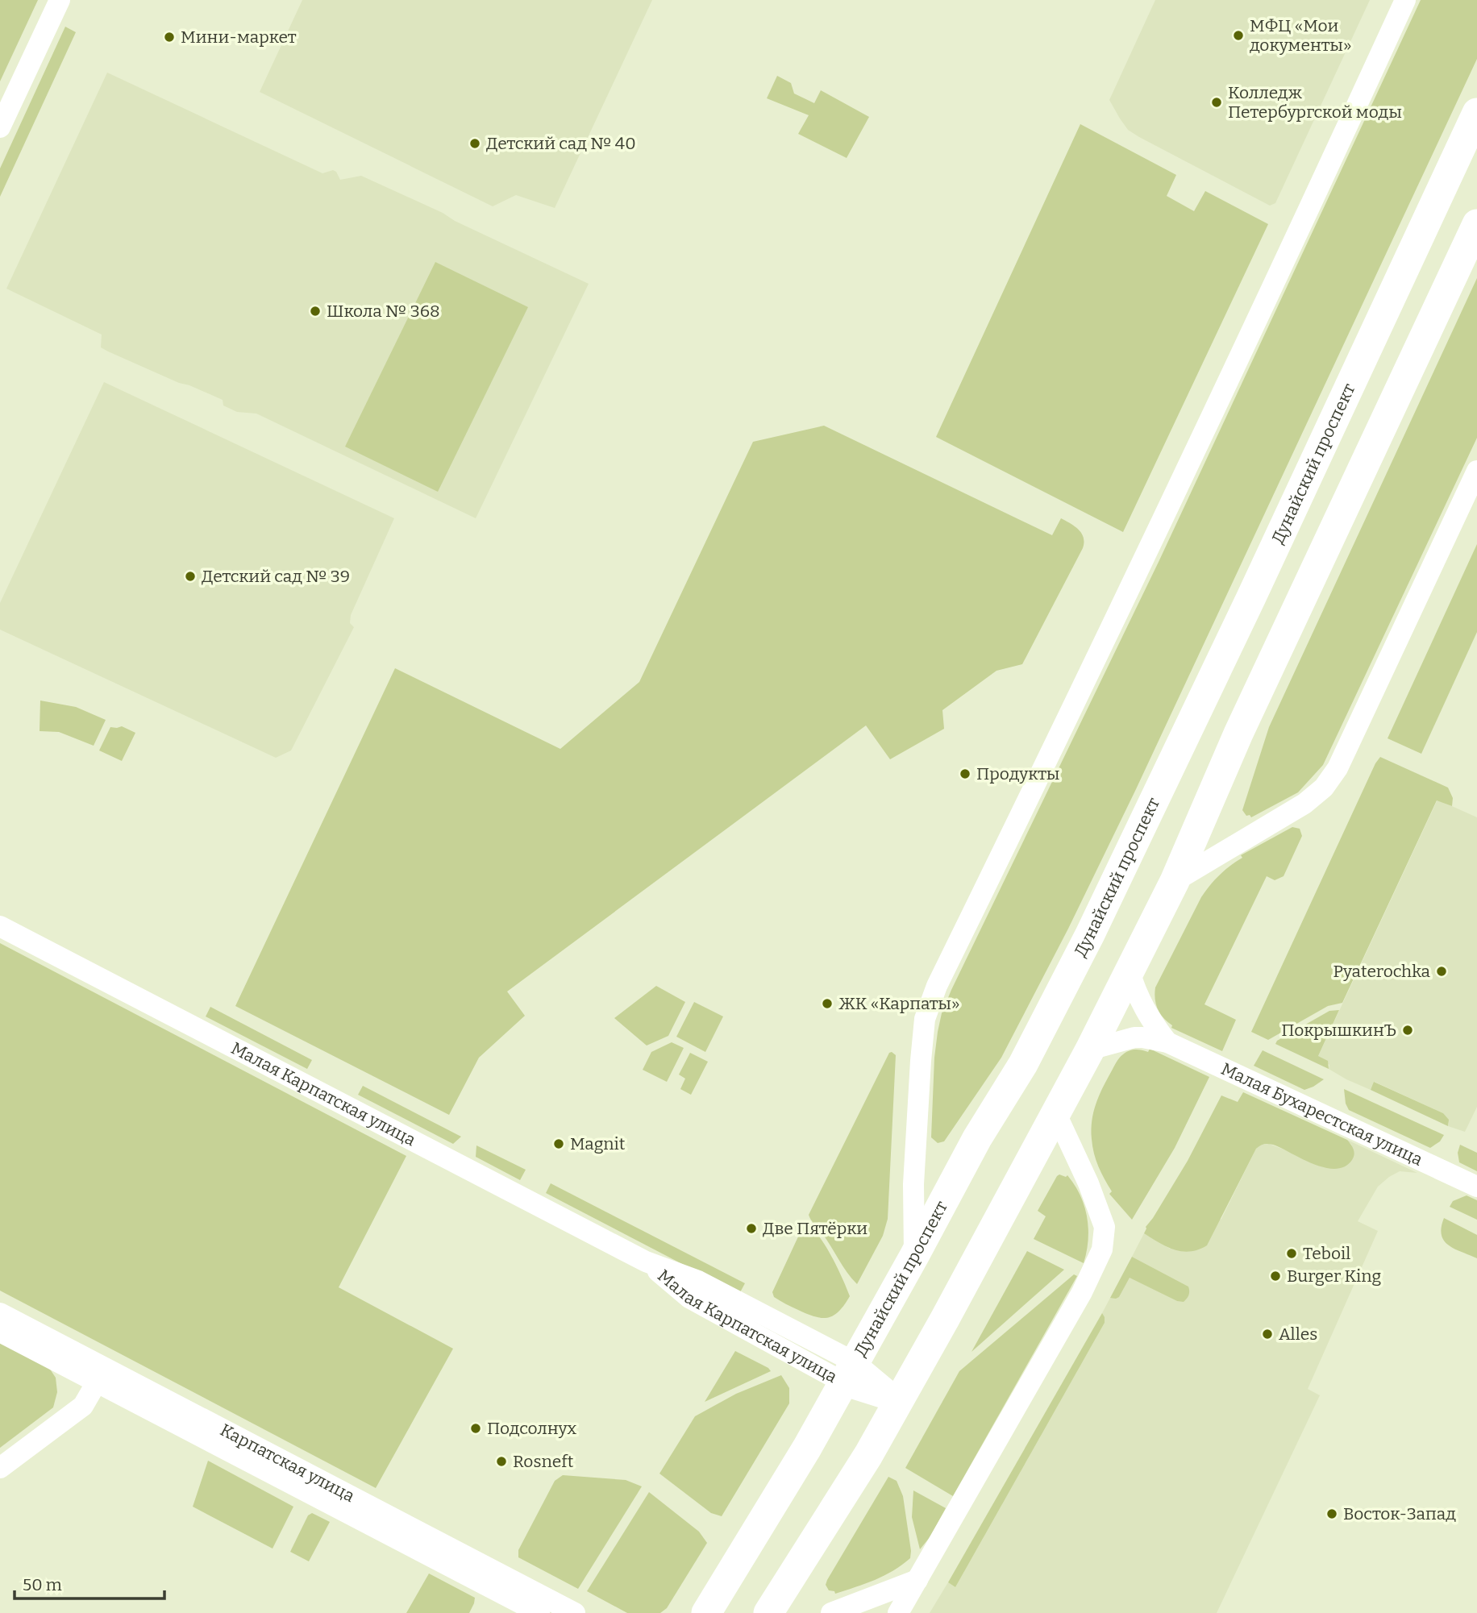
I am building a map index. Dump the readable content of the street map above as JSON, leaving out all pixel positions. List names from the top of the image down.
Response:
{
  "streets": {
    "main road": ["Дунайский проспект"],
    "street": ["Малая Карпатская улица", "Малая Бухарестская улица", "Карпатская улица"]
  },
  "crossings": [
    ["Дунайский проспект", "Малая Карпатская улица"]
  ],
  "places": [
    "МФЦ «Мои документы»",
    "Мини-маркет",
    "Колледж Петербургской моды",
    "Детский сад № 40",
    "Школа № 368",
    "Детский сад № 39",
    "Продукты",
    "Pyaterochka",
    "ЖК «Карпаты»",
    "ПокрышкинЪ",
    "Magnit",
    "Две Пятёрки",
    "Teboil",
    "Burger King",
    "Alles",
    "Подсолнух",
    "Rosneft",
    "Восток-Запад"
  ],
  "scale_bar": "50 m"
}
